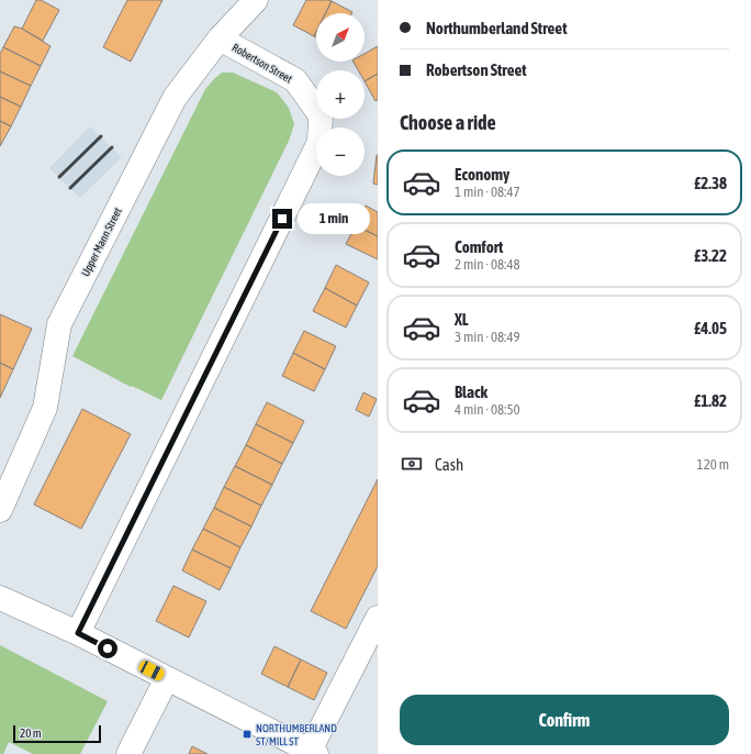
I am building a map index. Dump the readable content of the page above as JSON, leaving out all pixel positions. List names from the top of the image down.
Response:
{
  "streets": {
    "street": ["Robertson Street", "Upper Mann Street"]
  },
  "crossings": [
    ["Robertson Street", "Upper Mann Street"]
  ],
  "places": {
    "transit": ["NORTHUMBERLAND ST/MILL ST"]
  },
  "scale_bar": "20 m",
  "north": "top right",
  "page": {
    "banner": ["Northumberland Street", "Robertson Street"],
    "map_buttons": ["+", "−"],
    "heading": "Choose a ride",
    "list": [
      {
        "name": "Economy",
        "note": "1 min · 08:47",
        "value": "£2.38"
      },
      {
        "name": "Comfort",
        "note": "2 min · 08:48",
        "value": "£3.22"
      },
      {
        "name": "XL",
        "note": "3 min · 08:49",
        "value": "£4.05"
      },
      {
        "name": "Black",
        "note": "4 min · 08:50",
        "value": "£1.82"
      }
    ],
    "bubble": "1 min",
    "pay": ["Cash", "120 m"],
    "buttons": "Confirm",
    "scale": "20 m"
  }
}
